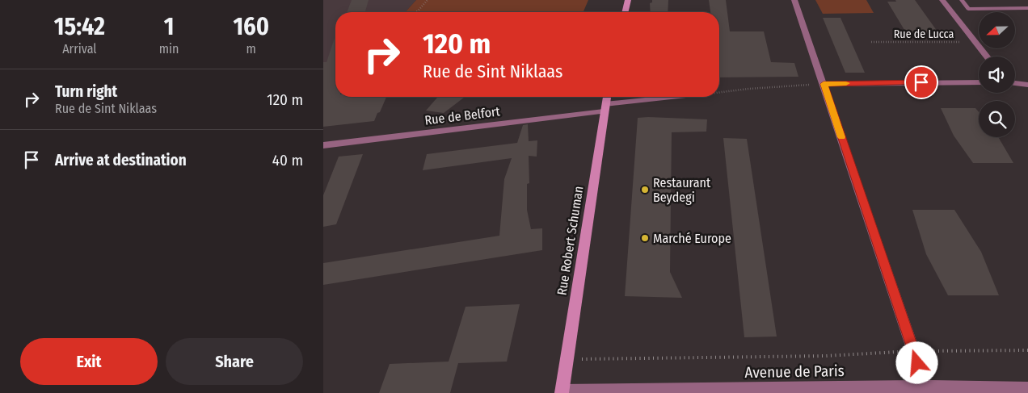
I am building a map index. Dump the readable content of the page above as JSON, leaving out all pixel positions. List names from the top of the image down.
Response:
{
  "streets": {
    "street": ["Rue de Belfort", "Rue Robert Schuman", "Avenue de Paris"],
    "path": ["Rue de Lucca"]
  },
  "crossings": [
    ["Rue de Belfort", "Rue Robert Schuman"],
    ["Rue Robert Schuman", "Avenue de Paris"]
  ],
  "places": ["Restaurant Beydegi", "Marché Europe"],
  "north": "left",
  "page": {
    "eta": [
      "15:42",
      "Arrival",
      "1",
      "min",
      "160",
      "m"
    ],
    "turn": ["120 m", "Rue de Sint Niklaas"],
    "list": [
      {
        "name": "Turn right",
        "note": "Rue de Sint Niklaas",
        "value": "120 m"
      },
      {
        "name": "Arrive at destination",
        "value": "40 m"
      }
    ],
    "buttons": ["Exit", "Share"]
  }
}
